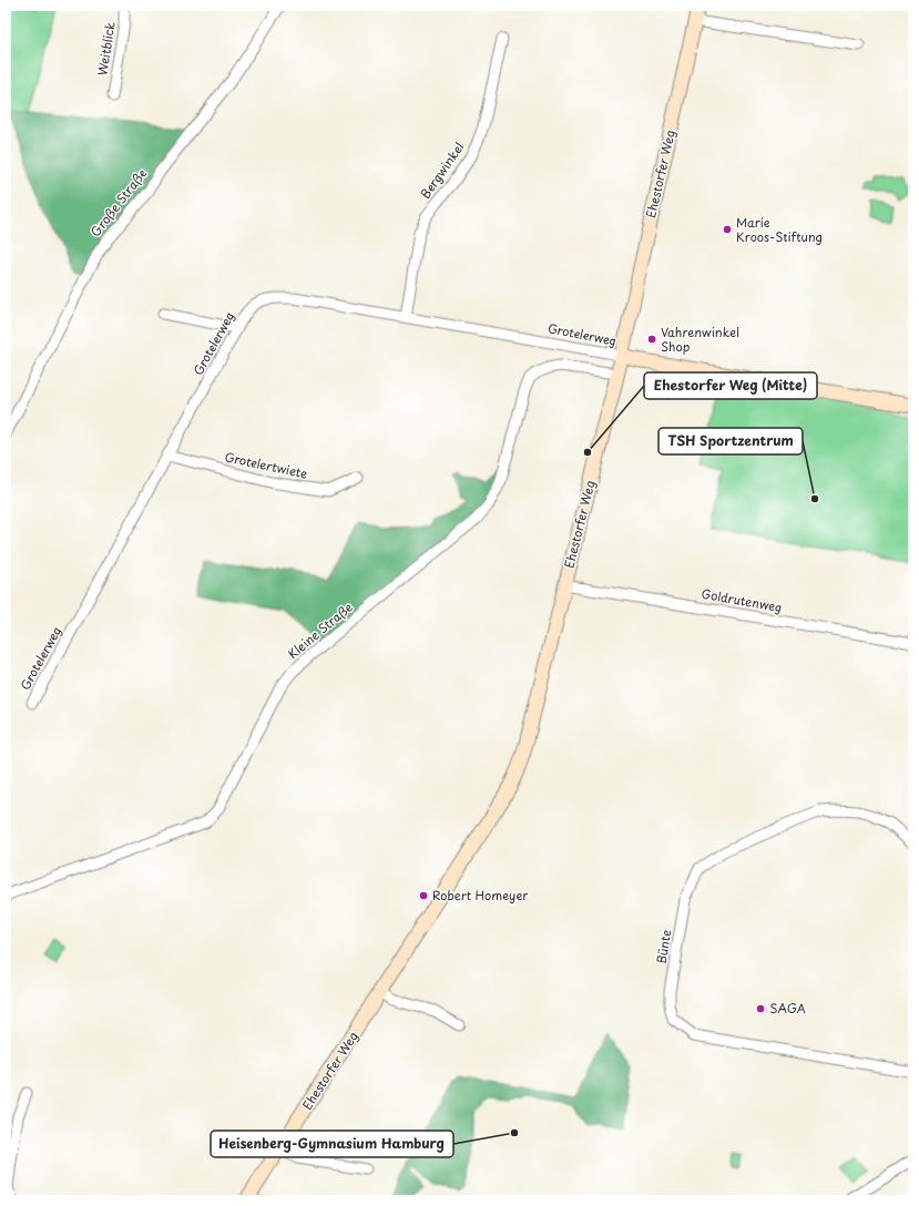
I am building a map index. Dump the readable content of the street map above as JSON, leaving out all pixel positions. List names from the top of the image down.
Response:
{
  "streets": {
    "main road": ["Ehestorfer Weg"],
    "street": [
      "Weitblick",
      "Bergwinkel",
      "Große Straße",
      "Grotelerweg",
      "Grotelertwiete",
      "Goldrutenweg",
      "Kleine Straße",
      "Bünte"
    ]
  },
  "crossings": [
    ["Bergwinkel", "Grotelerweg"],
    ["Ehestorfer Weg", "Grotelerweg"],
    ["Ehestorfer Weg", "Goldrutenweg"],
    ["Ehestorfer Weg", "Kleine Straße"],
    ["Grotelerweg", "Grotelertwiete"]
  ],
  "places": [
    "Marie Kroos-Stiftung",
    "Vahrenwinkel Shop",
    "Ehestorfer Weg (Mitte)",
    "TSH Sportzentrum",
    "Robert Homeyer",
    "SAGA",
    "Heisenberg-Gymnasium Hamburg"
  ]
}
